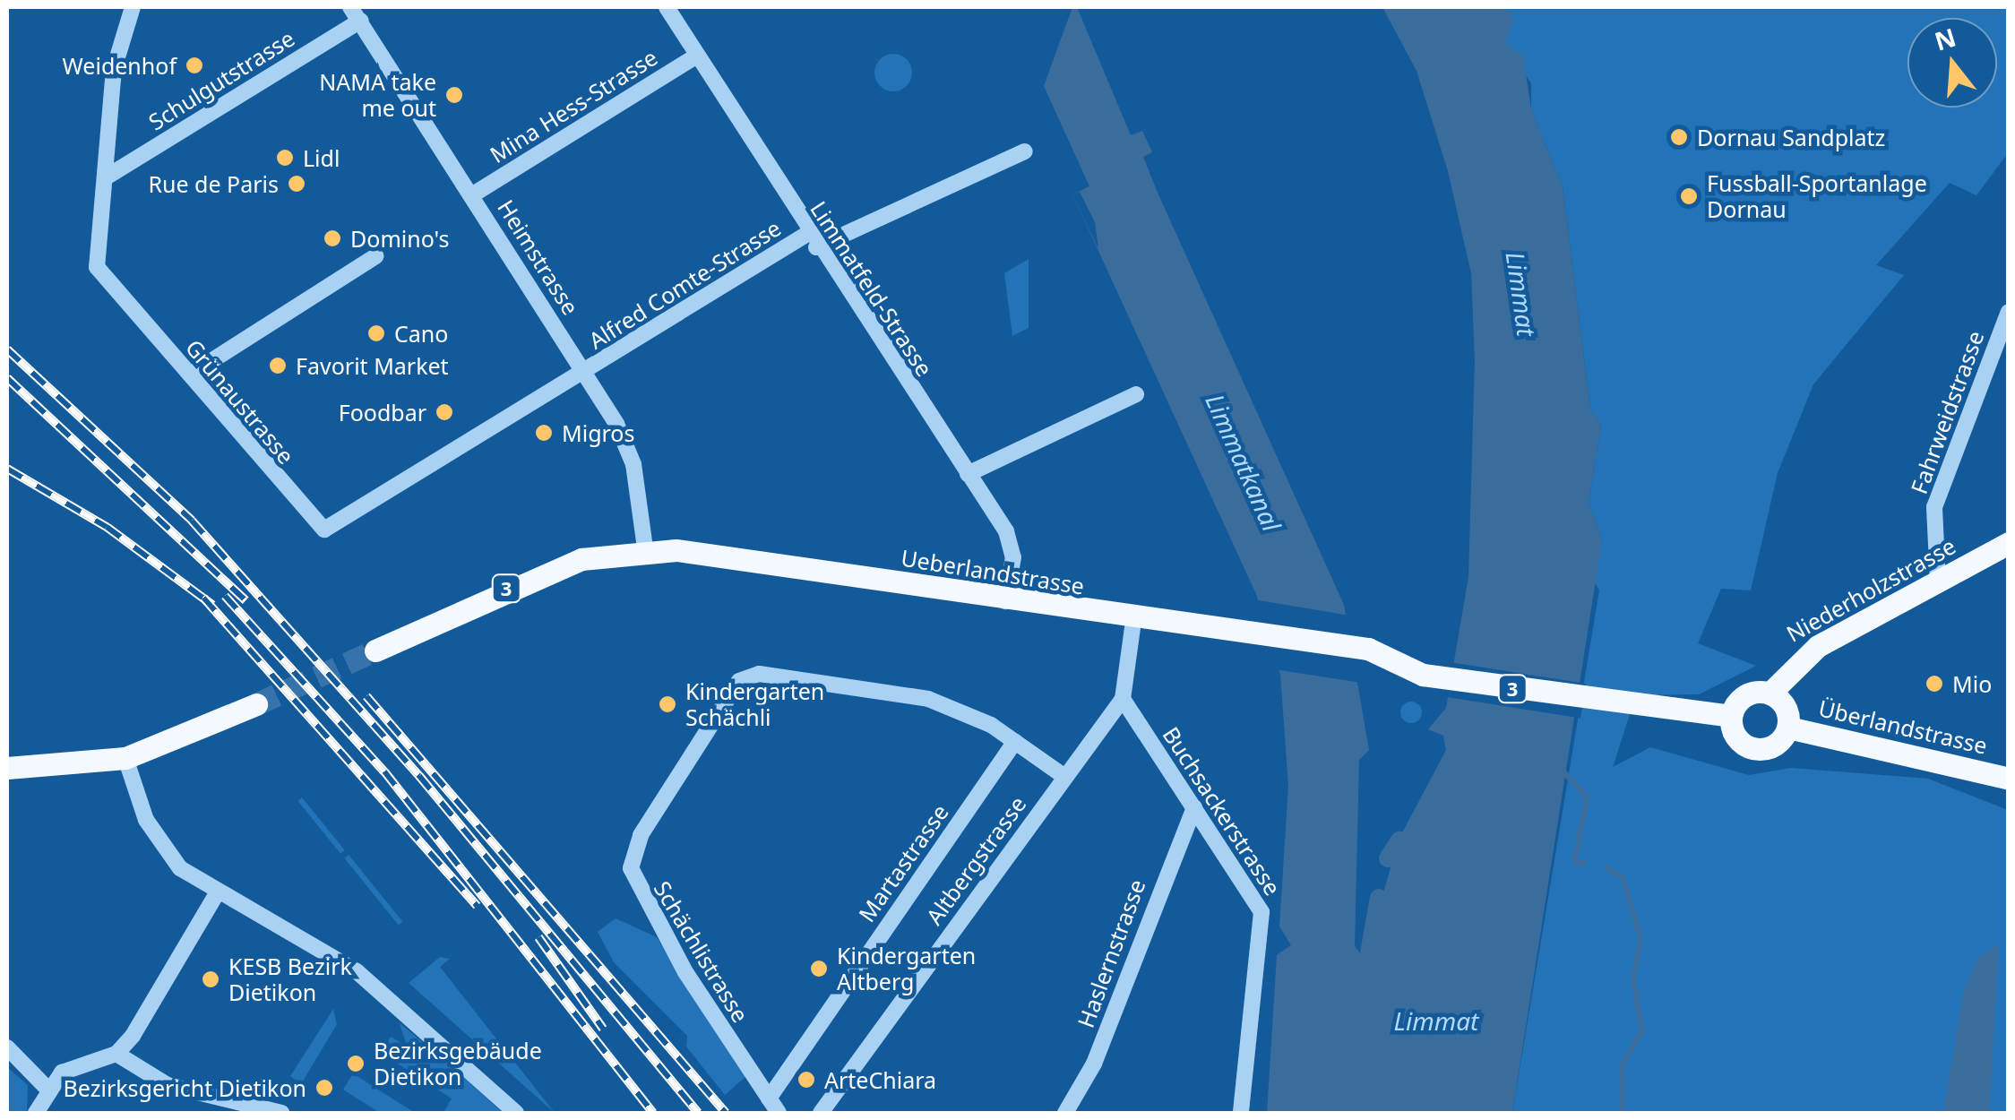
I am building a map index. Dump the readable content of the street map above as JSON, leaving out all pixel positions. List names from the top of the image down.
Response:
{
  "streets": {
    "main road": [
      "Ueberlandstrasse",
      "3",
      "Niederholzstrasse",
      "Überlandstrasse"
    ],
    "street": [
      "Schulgutstrasse",
      "Mina Hess-Strasse",
      "Heimstrasse",
      "Alfred Comte-Strasse",
      "Limmatfeld-Strasse",
      "Grünaustrasse",
      "Fahrweidstrasse",
      "Buchsackerstrasse",
      "Altbergstrasse",
      "Martastrasse",
      "Schächlistrasse",
      "Haslernstrasse"
    ]
  },
  "crossings": [
    ["Schulgutstrasse", "Heimstrasse"],
    ["Schulgutstrasse", "Grünaustrasse"],
    ["Mina Hess-Strasse", "Heimstrasse"],
    ["Mina Hess-Strasse", "Limmatfeld-Strasse"],
    ["Heimstrasse", "Alfred Comte-Strasse"],
    ["Heimstrasse", "Grünaustrasse"],
    ["Heimstrasse", "Ueberlandstrasse"],
    ["Alfred Comte-Strasse", "Limmatfeld-Strasse"],
    ["Alfred Comte-Strasse", "Grünaustrasse"],
    ["Limmatfeld-Strasse", "Ueberlandstrasse"],
    ["Fahrweidstrasse", "Niederholzstrasse"],
    ["Ueberlandstrasse", "Niederholzstrasse"],
    ["Ueberlandstrasse", "Überlandstrasse"],
    ["Ueberlandstrasse", "Altbergstrasse"],
    ["Niederholzstrasse", "Überlandstrasse"],
    ["Buchsackerstrasse", "Altbergstrasse"],
    ["Buchsackerstrasse", "Haslernstrasse"],
    ["Martastrasse", "Schächlistrasse"]
  ],
  "water": ["Limmat", "Limmatkanal"],
  "places": [
    "Weidenhof",
    "NAMA take me out",
    "Dornau Sandplatz",
    "Lidl",
    "Rue de Paris",
    "Fussball-Sportanlage Dornau",
    "Domino's",
    "Cano",
    "Favorit Market",
    "Foodbar",
    "Migros",
    "Mio",
    "Kindergarten Schächli",
    "Kindergarten Altberg",
    "KESB Bezirk Dietikon",
    "Bezirksgebäude Dietikon",
    "ArteChiara",
    "Bezirksgericht Dietikon"
  ],
  "north": "top"
}
